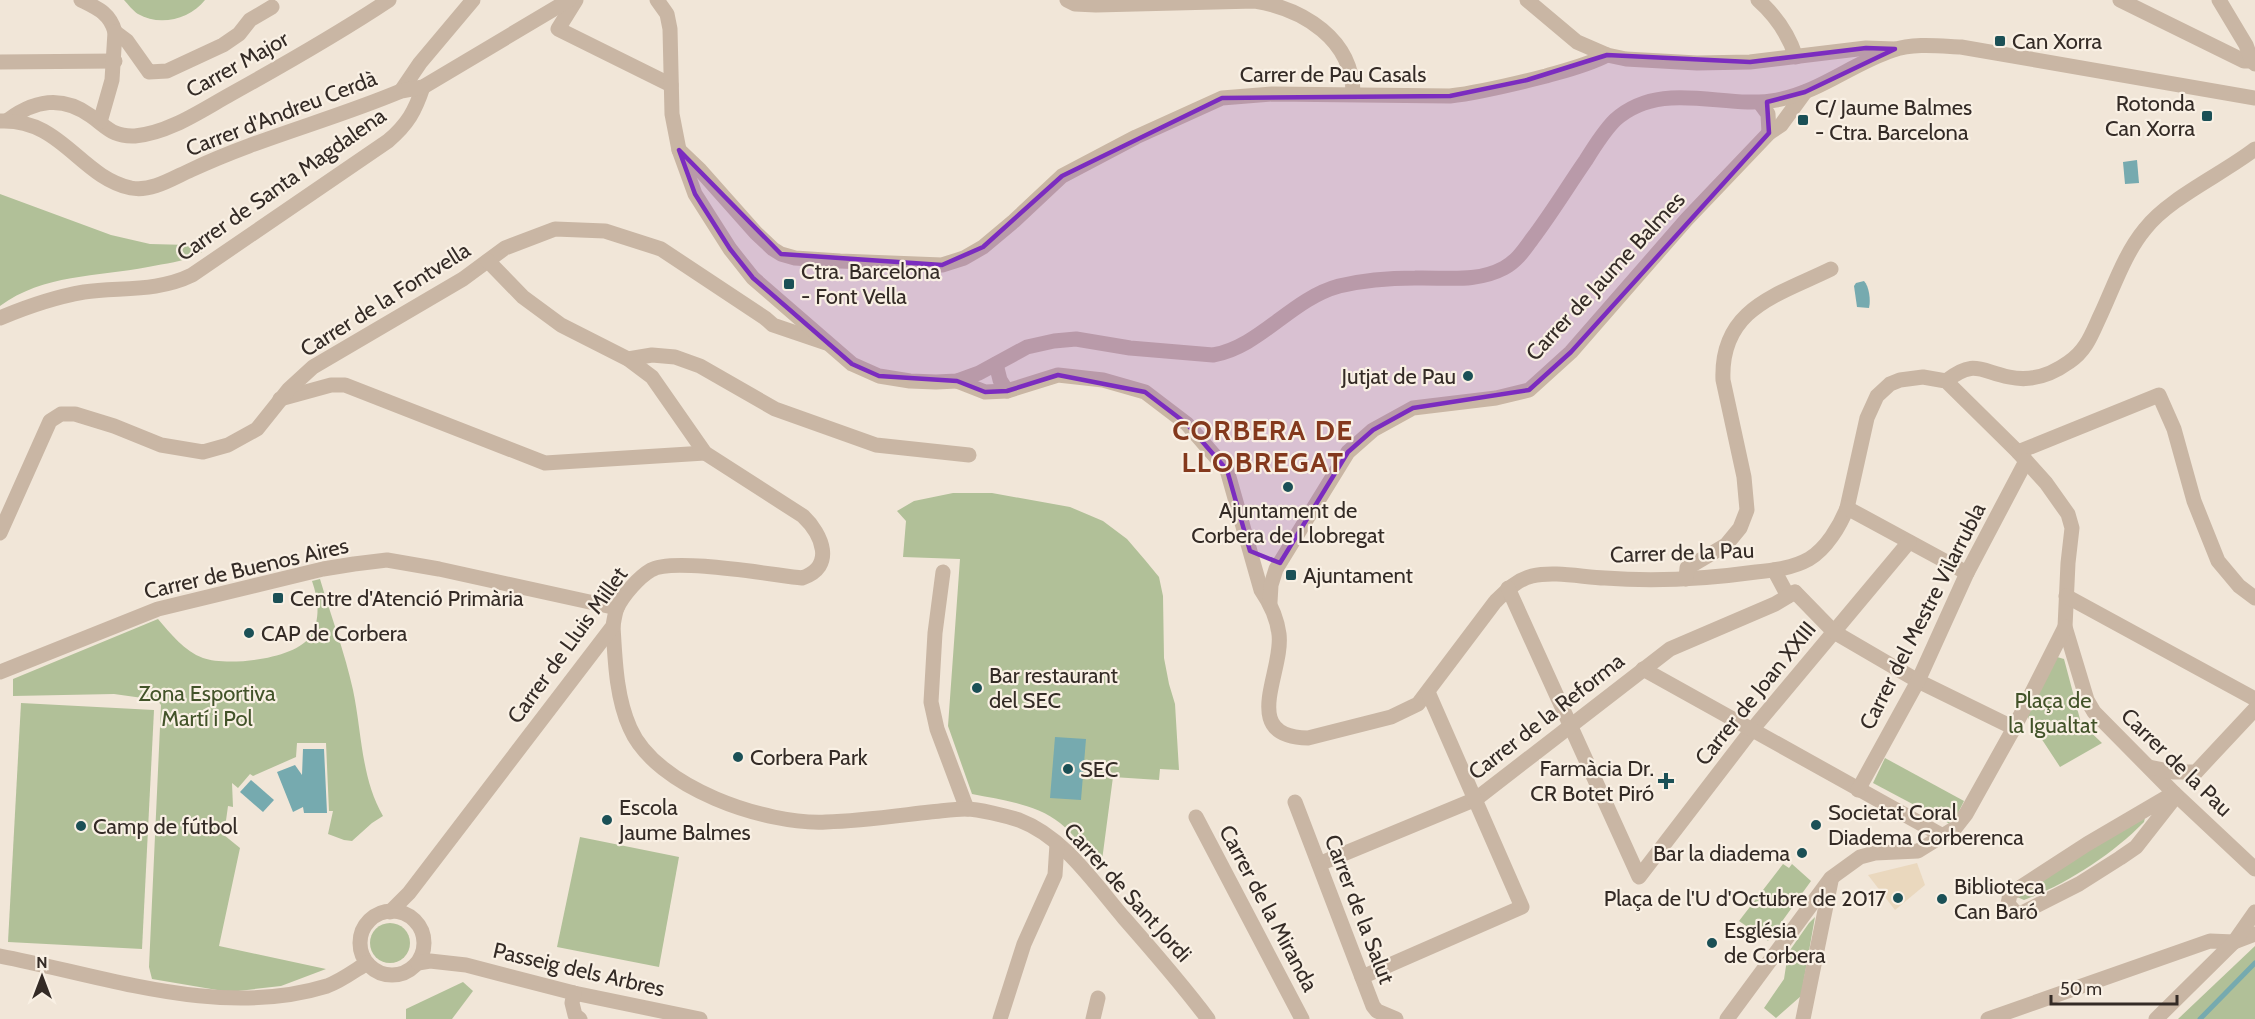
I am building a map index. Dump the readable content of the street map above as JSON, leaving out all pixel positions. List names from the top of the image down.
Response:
{
  "streets": {
    "street": [
      "Carrer Major",
      "Carrer de Pau Casals",
      "Carrer d'Andreu Cerdà",
      "Carrer de Santa Magdalena",
      "Carrer de Jaume Balmes",
      "Carrer de la Fontvella",
      "Carrer de la Pau",
      "Carrer de Buenos Aires",
      "Carrer del Mestre Vilarrubla",
      "Carrer de Lluis Millet",
      "Carrer de Joan XXIII",
      "Carrer de la Reforma",
      "Carrer de Sant Jordi",
      "Carrer de la Miranda",
      "Carrer de la Salut",
      "Passeig dels Arbres"
    ]
  },
  "crossings": [
    ["Carrer Major", "Carrer d'Andreu Cerdà"],
    ["Carrer d'Andreu Cerdà", "Carrer de Santa Magdalena"],
    ["Carrer de Jaume Balmes", "Carrer de la Pau"],
    ["Carrer de la Fontvella", "Carrer de Lluis Millet"],
    ["Carrer de la Pau", "Carrer del Mestre Vilarrubla"],
    ["Carrer de Buenos Aires", "Carrer de Lluis Millet"],
    ["Carrer de Lluis Millet", "Carrer de Sant Jordi"],
    ["Carrer de Lluis Millet", "Passeig dels Arbres"],
    ["Carrer de Joan XXIII", "Carrer de la Reforma"],
    ["Carrer de la Reforma", "Carrer de la Salut"]
  ],
  "districts": ["CORBERA DE LLOBREGAT"],
  "parks": ["Zona Esportiva Martí i Pol", "Plaça de la Igualtat"],
  "places": {
    "transit": [
      "Can Xorra",
      "Rotonda Can Xorra",
      "C/ Jaume Balmes - Ctra. Barcelona",
      "Ctra. Barcelona - Font Vella",
      "Ajuntament",
      "Centre d'Atenció Primària"
    ],
    "other": [
      "Jutjat de Pau",
      "Ajuntament de Corbera de Llobregat",
      "CAP de Corbera",
      "Bar restaurant del SEC",
      "Corbera Park",
      "SEC",
      "Escola Jaume Balmes",
      "Societat Coral Diadema Corberenca",
      "Camp de fútbol",
      "Bar la diadema",
      "Plaça de l'U d'Octubre de 2017",
      "Biblioteca Can Baró",
      "Església de Corbera"
    ],
    "health": ["Farmàcia Dr. CR Botet Piró"]
  },
  "scale_bar": "50 m",
  "north": "top"
}
